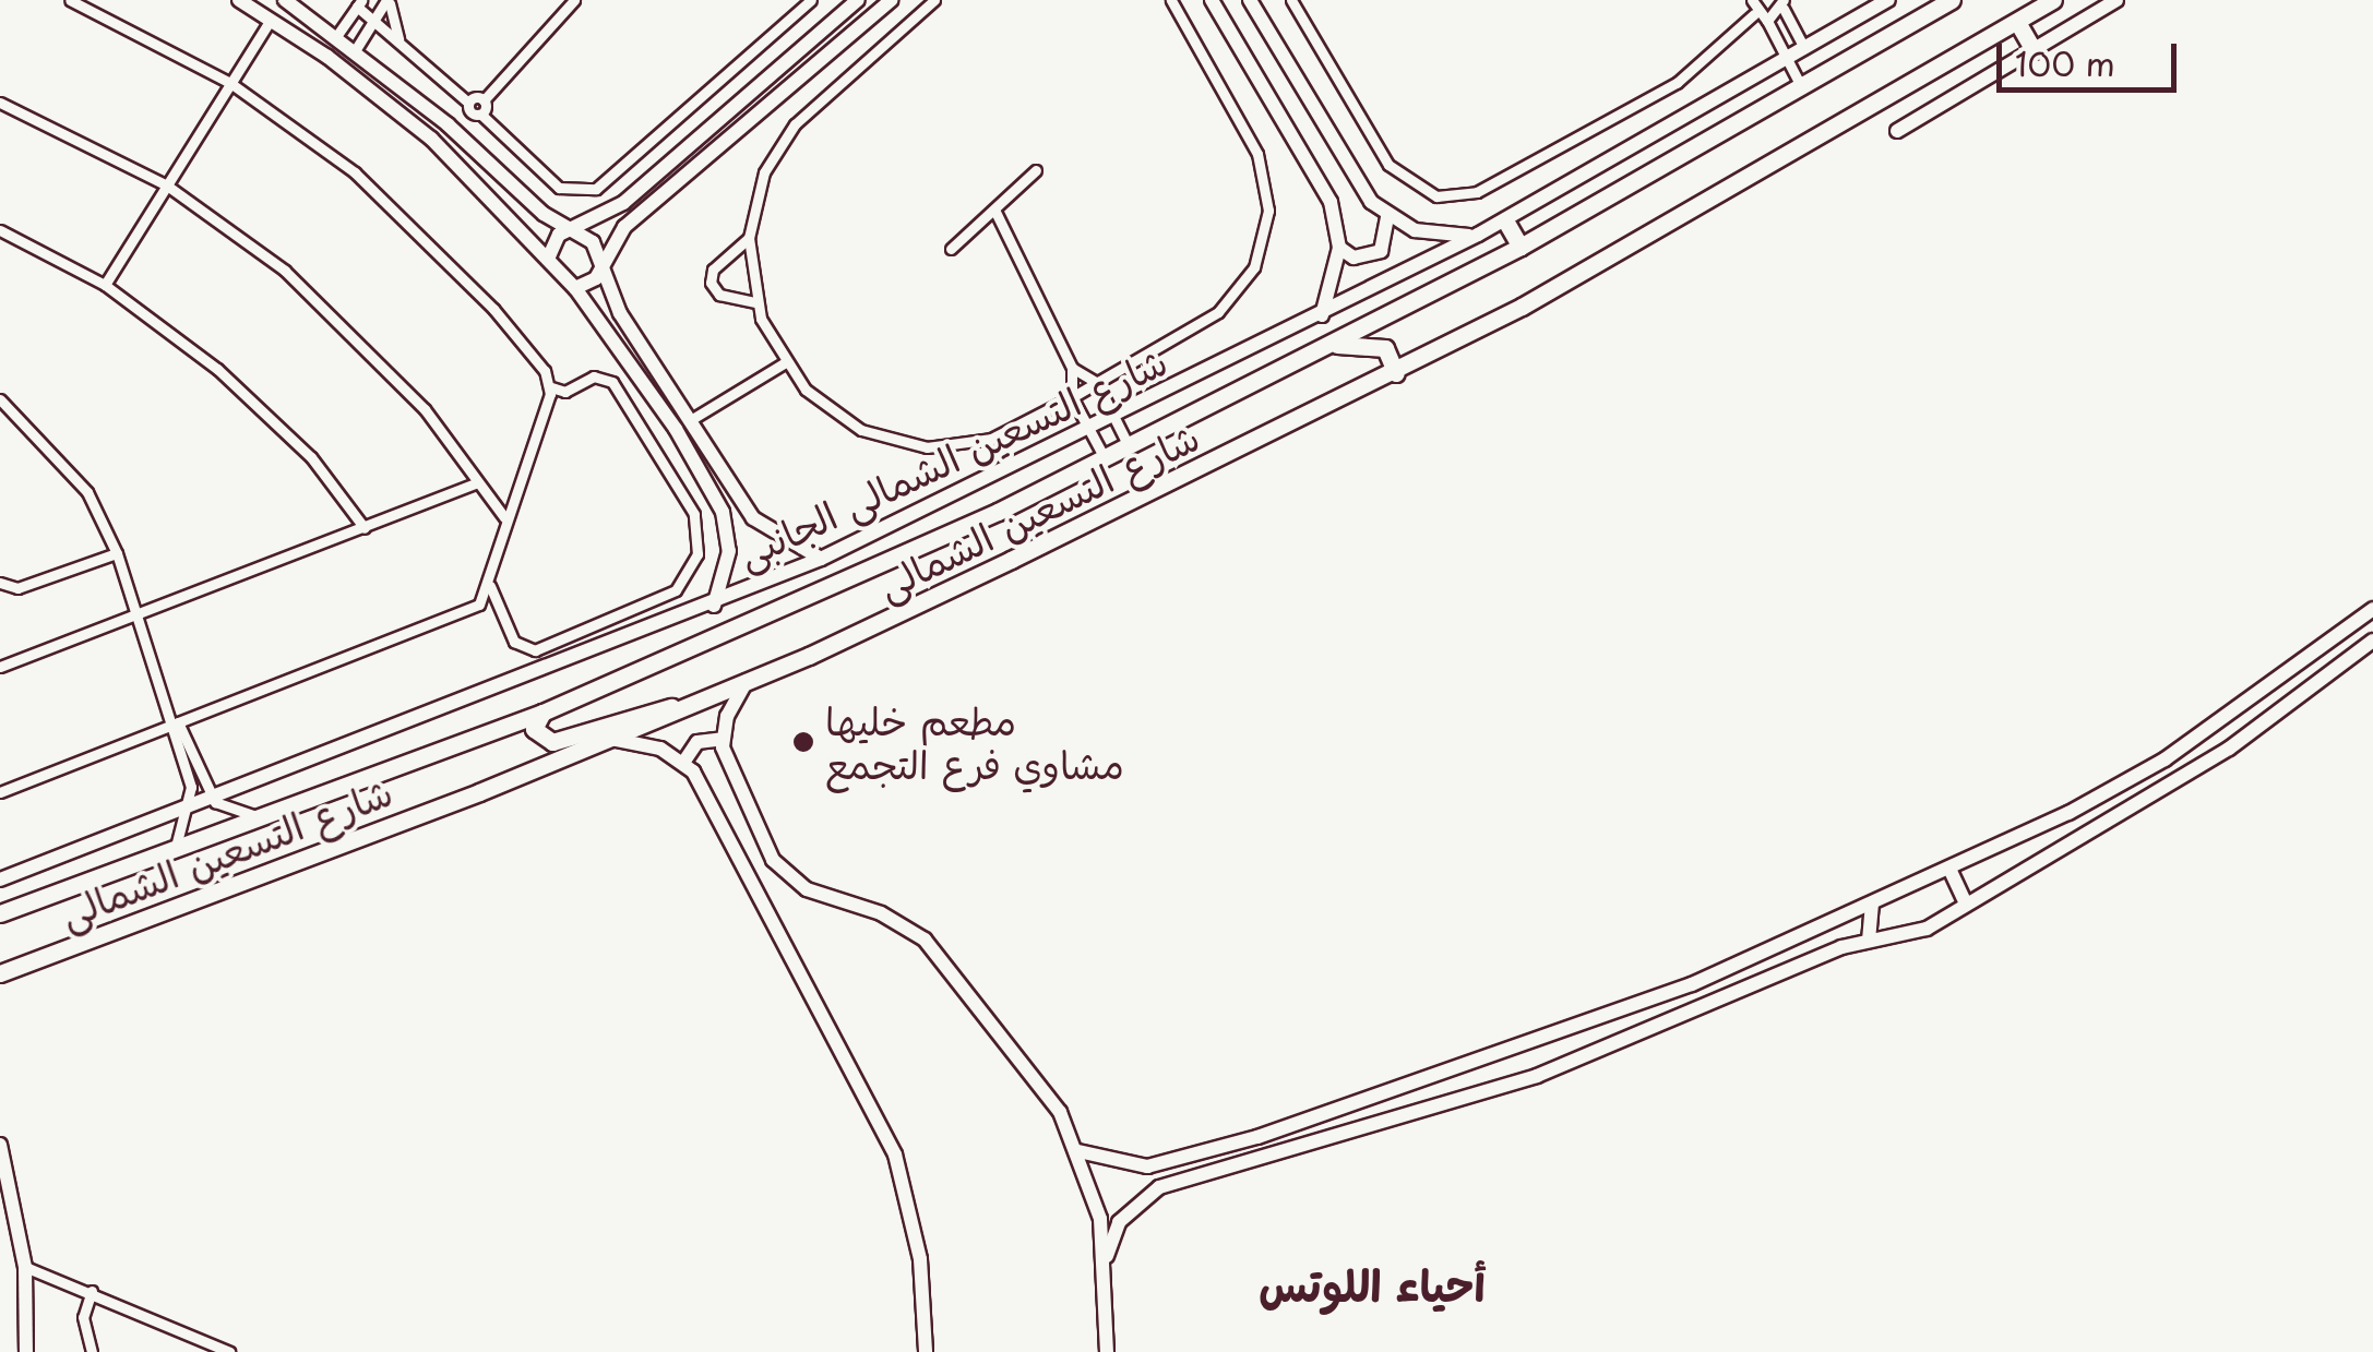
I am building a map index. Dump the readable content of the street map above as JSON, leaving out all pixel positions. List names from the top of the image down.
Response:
{
  "streets": {
    "main road": ["شارع التسعين الشمالى"],
    "street": ["شارع التسعين الشمالى الجانبى"]
  },
  "districts": ["أحياء اللوتس"],
  "places": ["مطعم خليها مشاوي فرع التجمع"],
  "scale_bar": "100 m"
}
